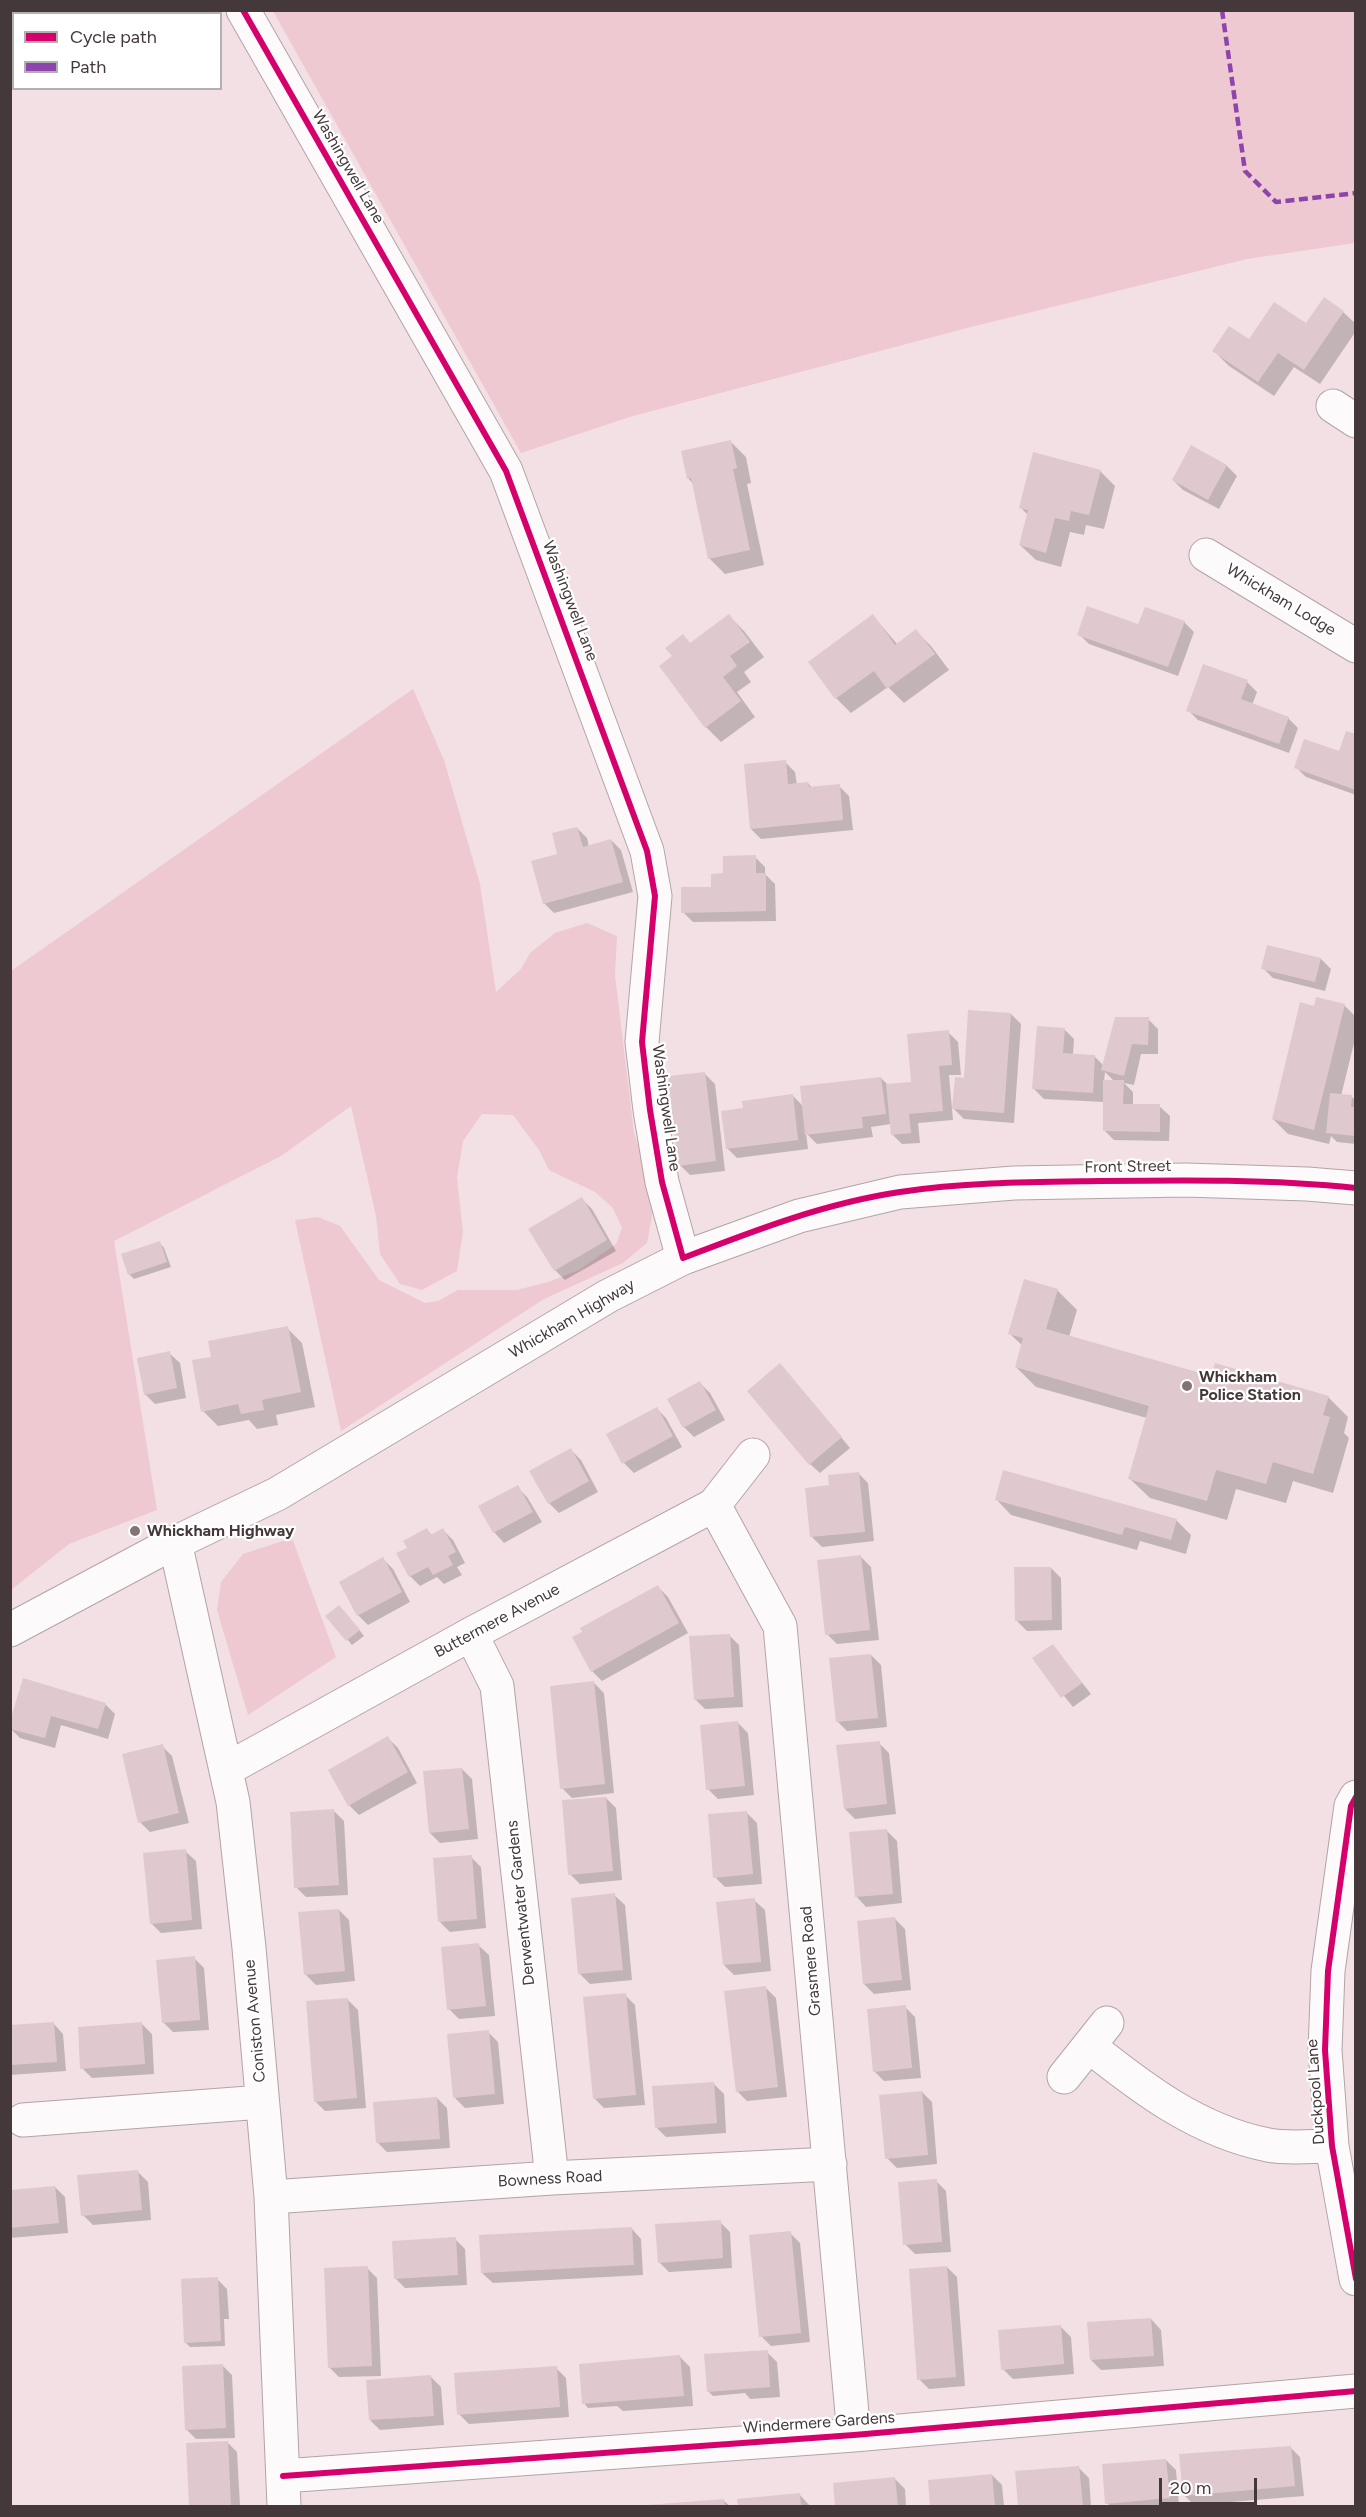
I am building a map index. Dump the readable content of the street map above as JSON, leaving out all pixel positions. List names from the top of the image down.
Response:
{
  "streets": {
    "street": [
      "Washingwell Lane",
      "Whickham Lodge",
      "Front Street",
      "Whickham Highway",
      "Buttermere Avenue",
      "Derwentwater Gardens",
      "Grasmere Road",
      "Coniston Avenue",
      "Duckpool Lane",
      "Bowness Road",
      "Windermere Gardens"
    ]
  },
  "crossings": [
    ["Washingwell Lane", "Whickham Highway"],
    ["Front Street", "Whickham Highway"],
    ["Whickham Highway", "Coniston Avenue"],
    ["Buttermere Avenue", "Derwentwater Gardens"],
    ["Buttermere Avenue", "Grasmere Road"],
    ["Buttermere Avenue", "Coniston Avenue"],
    ["Derwentwater Gardens", "Bowness Road"],
    ["Grasmere Road", "Bowness Road"],
    ["Grasmere Road", "Windermere Gardens"],
    ["Coniston Avenue", "Bowness Road"],
    ["Coniston Avenue", "Windermere Gardens"]
  ],
  "places": ["Whickham Police Station", "Whickham Highway"],
  "legend": ["Cycle path", "Path"],
  "scale_bar": "20 m"
}
